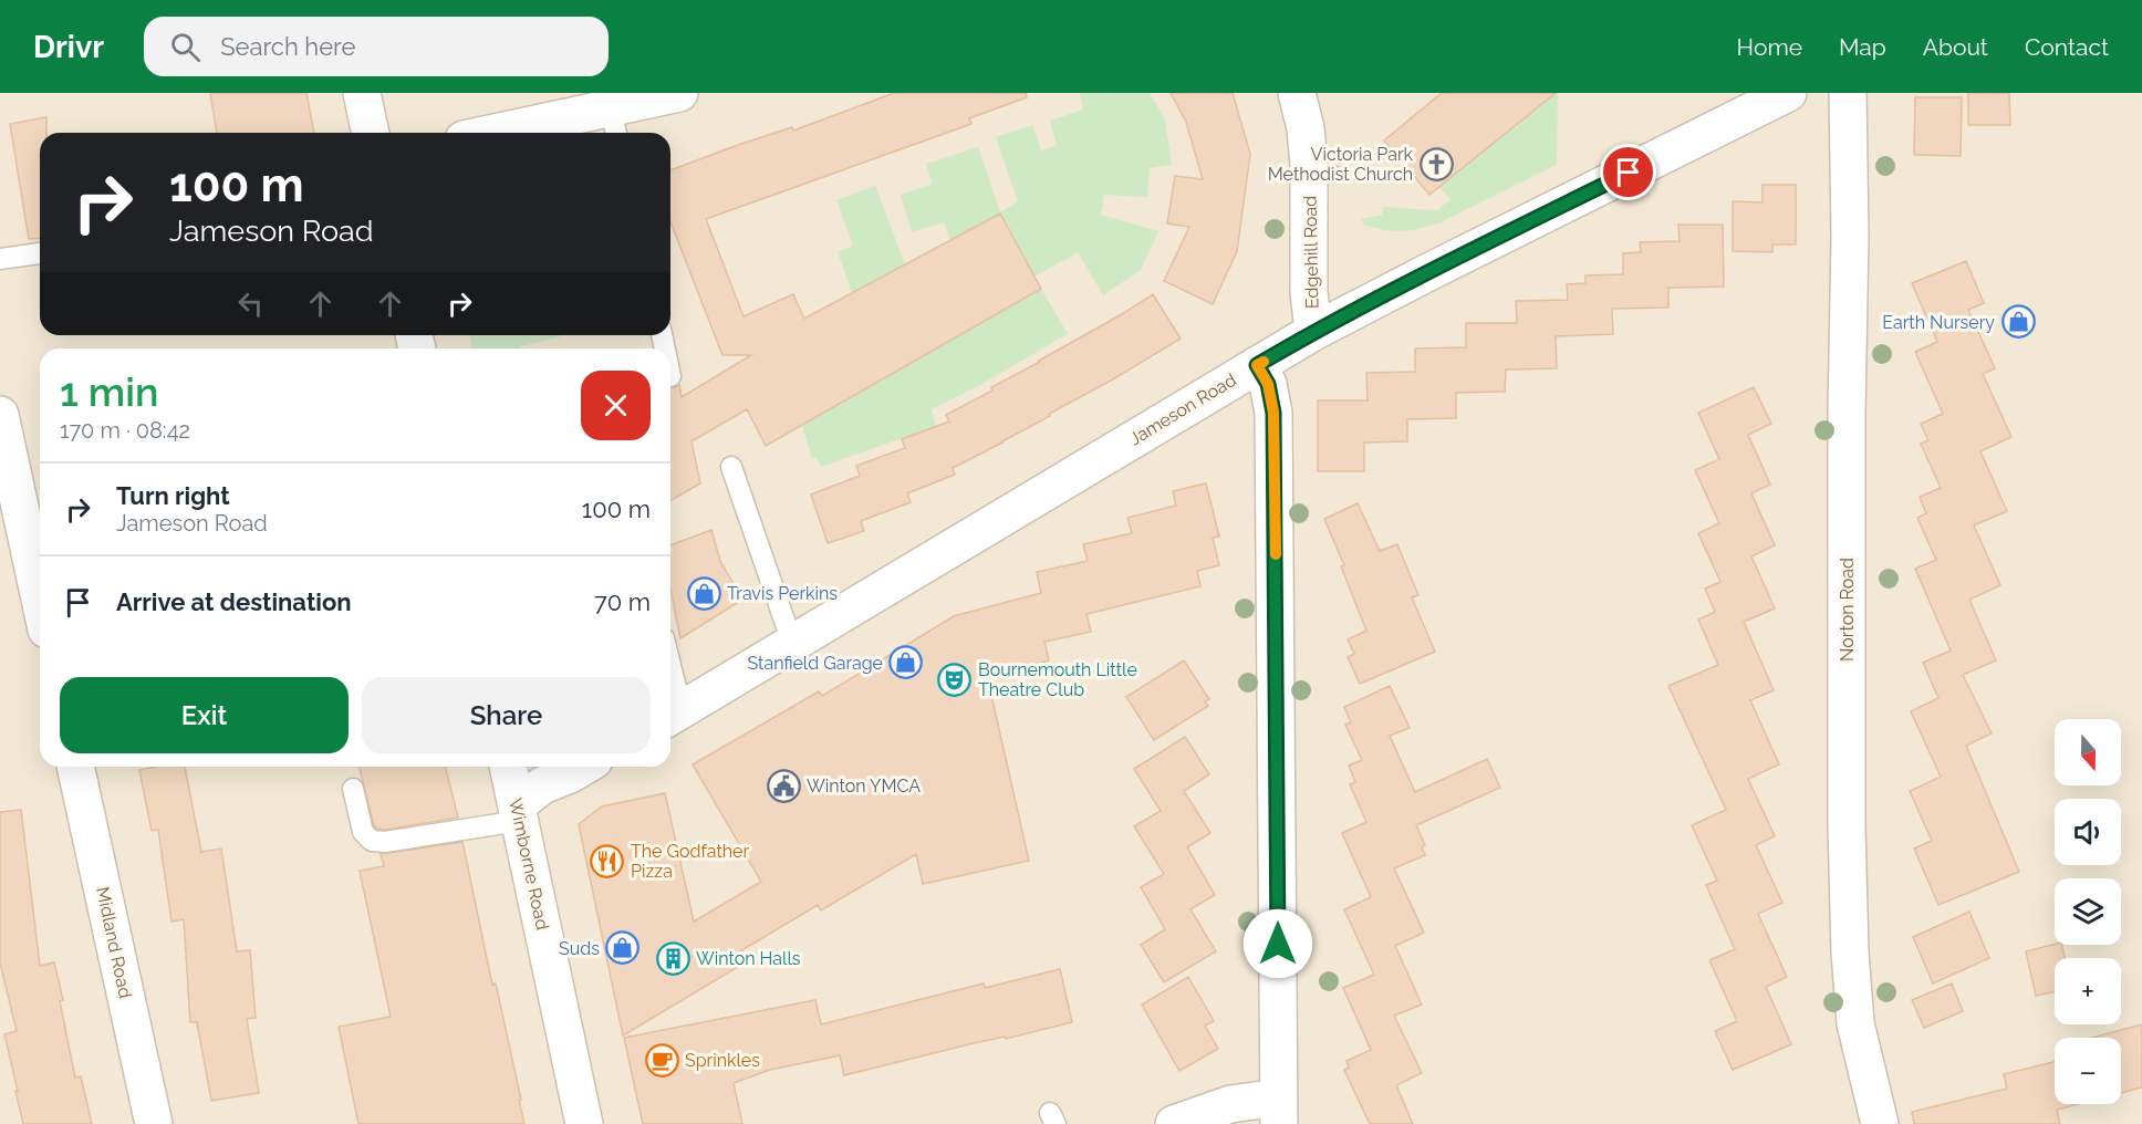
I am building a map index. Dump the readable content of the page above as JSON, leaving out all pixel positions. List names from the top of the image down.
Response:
{
  "streets": {
    "street": [
      "Edgehill Road",
      "Jameson Road",
      "Norton Road",
      "Wimborne Road",
      "Midland Road"
    ]
  },
  "crossings": [
    ["Edgehill Road", "Jameson Road"]
  ],
  "places": {
    "church": ["Victoria Park Methodist Church"],
    "shop": [
      "Earth Nursery",
      "Travis Perkins",
      "Stanfield Garage",
      "Suds"
    ],
    "theatre": ["Bournemouth Little Theatre Club"],
    "public building": ["Winton YMCA"],
    "restaurant": ["The Godfather Pizza"],
    "building": ["Winton Halls"],
    "cafe": ["Sprinkles"]
  },
  "north": "bottom",
  "page": {
    "header": "Drivr",
    "search": "Search here",
    "nav": [
      "Home",
      "Map",
      "About",
      "Contact"
    ],
    "turn": ["100 m", "Jameson Road"],
    "heading": ["1 min", "170 m · 08:42"],
    "list": [
      {
        "name": "Turn right",
        "note": "Jameson Road",
        "value": "100 m"
      },
      {
        "name": "Arrive at destination",
        "value": "70 m"
      }
    ],
    "buttons": ["Exit", "Share"],
    "map_buttons": ["+", "−"]
  }
}
